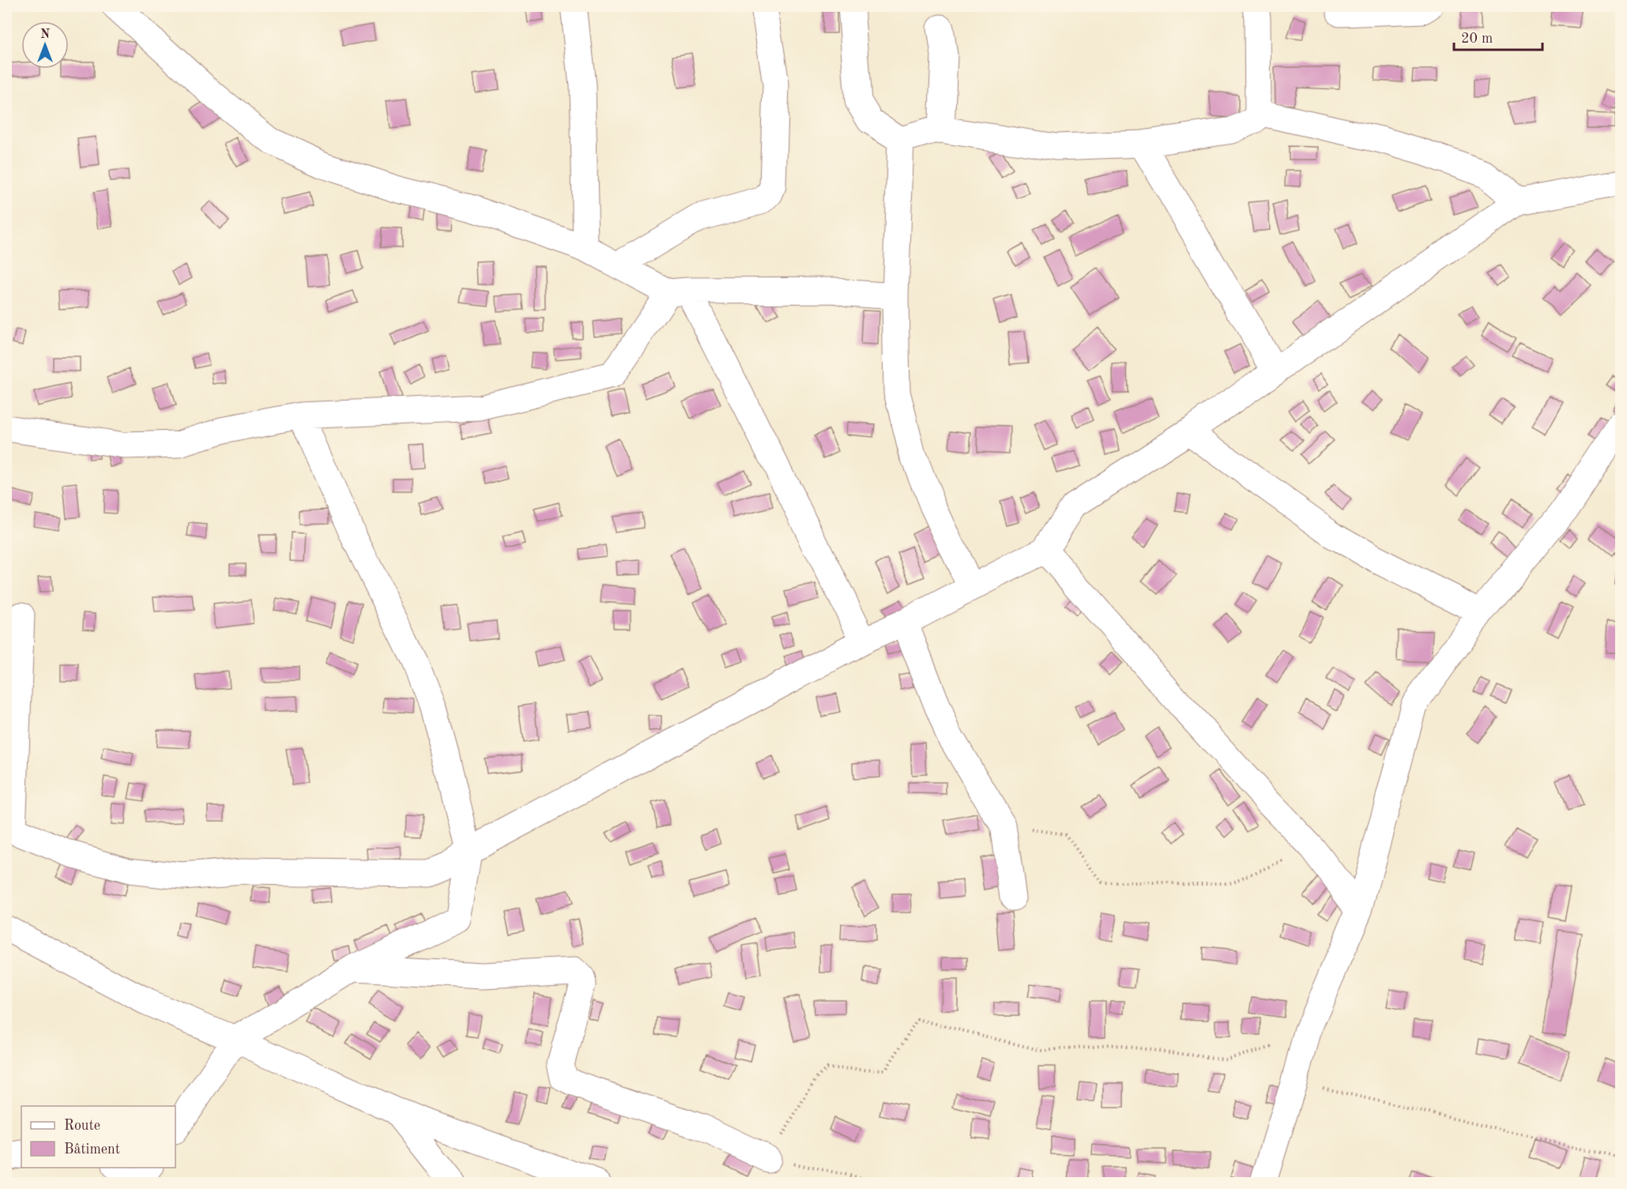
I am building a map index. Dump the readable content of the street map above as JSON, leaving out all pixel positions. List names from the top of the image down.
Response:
{
  "legend": ["Route", "Bâtiment"],
  "scale_bar": "20 m",
  "north": "top"
}
